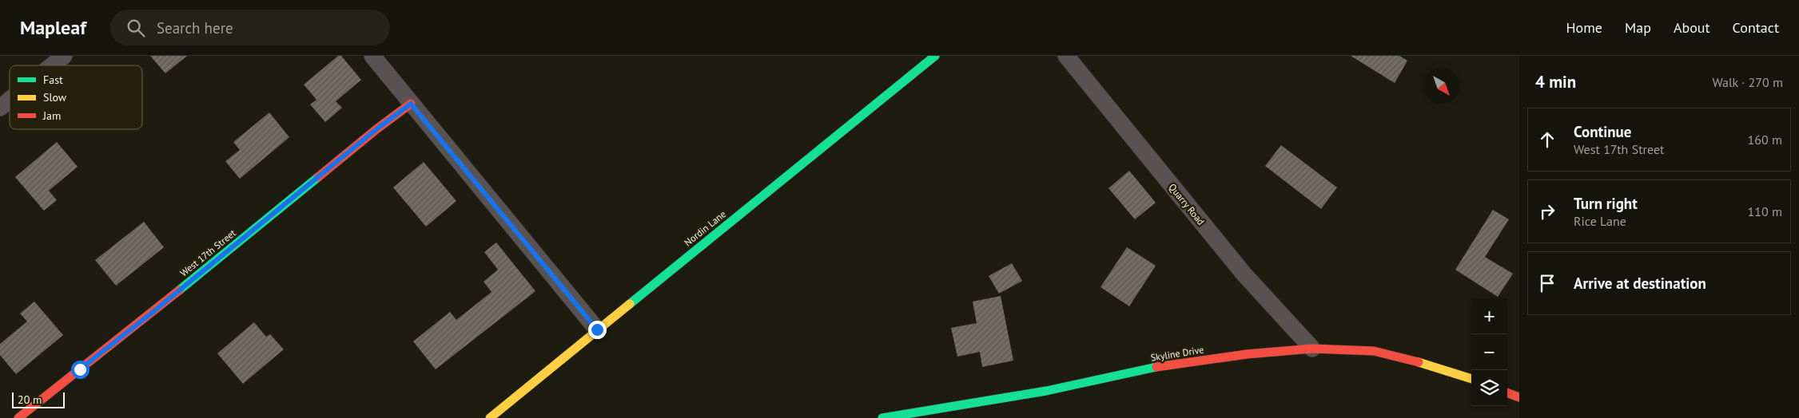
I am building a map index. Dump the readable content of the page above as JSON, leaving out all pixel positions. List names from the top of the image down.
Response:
{
  "streets": {
    "street": [
      "Quarry Road",
      "Nordin Lane",
      "West 17th Street",
      "Skyline Drive"
    ]
  },
  "crossings": [
    ["Quarry Road", "Skyline Drive"]
  ],
  "legend": ["Fast", "Slow", "Jam"],
  "scale_bar": "20 m",
  "north": "bottom right",
  "page": {
    "header": "Mapleaf",
    "search": "Search here",
    "nav": [
      "Home",
      "Map",
      "About",
      "Contact"
    ],
    "heading": ["4 min", "Walk · 270 m"],
    "list": [
      ["Continue", "West 17th Street", "160 m"],
      ["Turn right", "Rice Lane", "110 m"],
      "Arrive at destination"
    ],
    "map_buttons": ["+", "−"],
    "scale": "20 m"
  }
}
